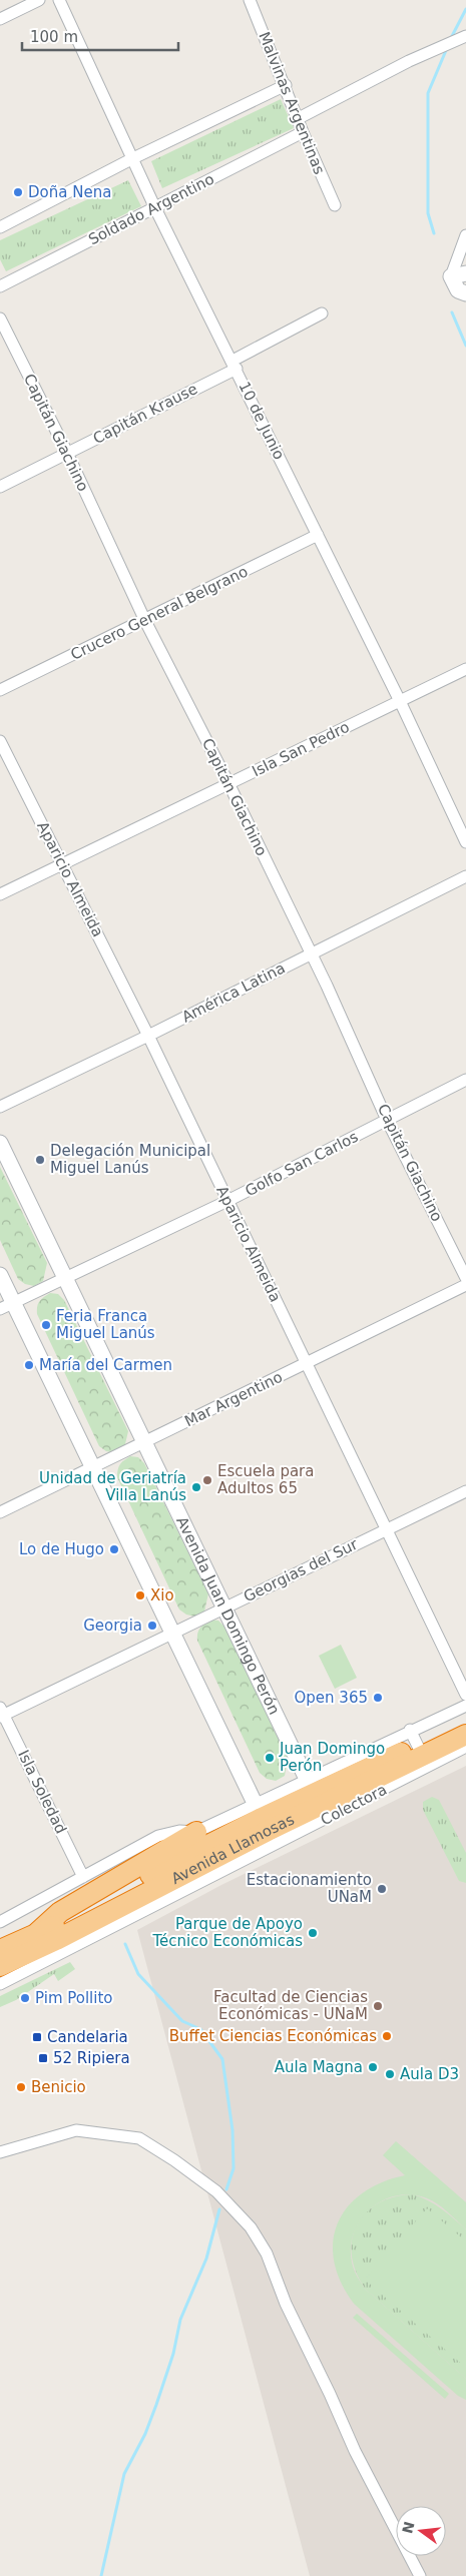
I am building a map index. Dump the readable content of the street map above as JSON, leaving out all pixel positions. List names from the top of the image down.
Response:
{
  "streets": {
    "highway": ["Avenida Llamosas"],
    "main road": ["Avenida Juan Domingo Perón"],
    "street": [
      "Malvinas Argentinas",
      "Soldado Argentino",
      "Capitán Krause",
      "10 de Junio",
      "Capitán Giachino",
      "Crucero General Belgrano",
      "Isla San Pedro",
      "Aparicio Almeida",
      "América Latina",
      "Golfo San Carlos",
      "Mar Argentino",
      "Georgias del Sur",
      "Isla Soledad"
    ]
  },
  "crossings": [
    ["Malvinas Argentinas", "Soldado Argentino"],
    ["Soldado Argentino", "10 de Junio"],
    ["Capitán Krause", "10 de Junio"],
    ["Capitán Krause", "Capitán Giachino"],
    ["10 de Junio", "Crucero General Belgrano"],
    ["10 de Junio", "Isla San Pedro"],
    ["Capitán Giachino", "Crucero General Belgrano"],
    ["Capitán Giachino", "Isla San Pedro"],
    ["Capitán Giachino", "América Latina"],
    ["Capitán Giachino", "Golfo San Carlos"],
    ["Isla San Pedro", "Aparicio Almeida"],
    ["Aparicio Almeida", "América Latina"],
    ["Aparicio Almeida", "Golfo San Carlos"],
    ["Aparicio Almeida", "Mar Argentino"],
    ["Aparicio Almeida", "Georgias del Sur"],
    ["Golfo San Carlos", "Avenida Juan Domingo Perón"],
    ["Mar Argentino", "Avenida Juan Domingo Perón"],
    ["Georgias del Sur", "Avenida Juan Domingo Perón"],
    ["Georgias del Sur", "Isla Soledad"],
    ["Avenida Juan Domingo Perón", "Avenida Llamosas"]
  ],
  "places": {
    "other": [
      "Doña Nena",
      "Delegación Municipal Miguel Lanús",
      "Feria Franca Miguel Lanús",
      "María del Carmen",
      "Escuela para Adultos 65",
      "Unidad de Geriatría Villa Lanús",
      "Lo de Hugo",
      "Xio",
      "Georgia",
      "Open 365",
      "Juan Domingo Perón",
      "Estacionamiento UNaM",
      "Parque de Apoyo Técnico Económicas",
      "Pim Pollito",
      "Facultad de Ciencias Económicas - UNaM",
      "Buffet Ciencias Económicas",
      "Aula Magna",
      "Aula D3",
      "Benicio"
    ],
    "transit": ["Candelaria", "52 Ripiera"]
  },
  "scale_bar": "100 m",
  "north": "left"
}
